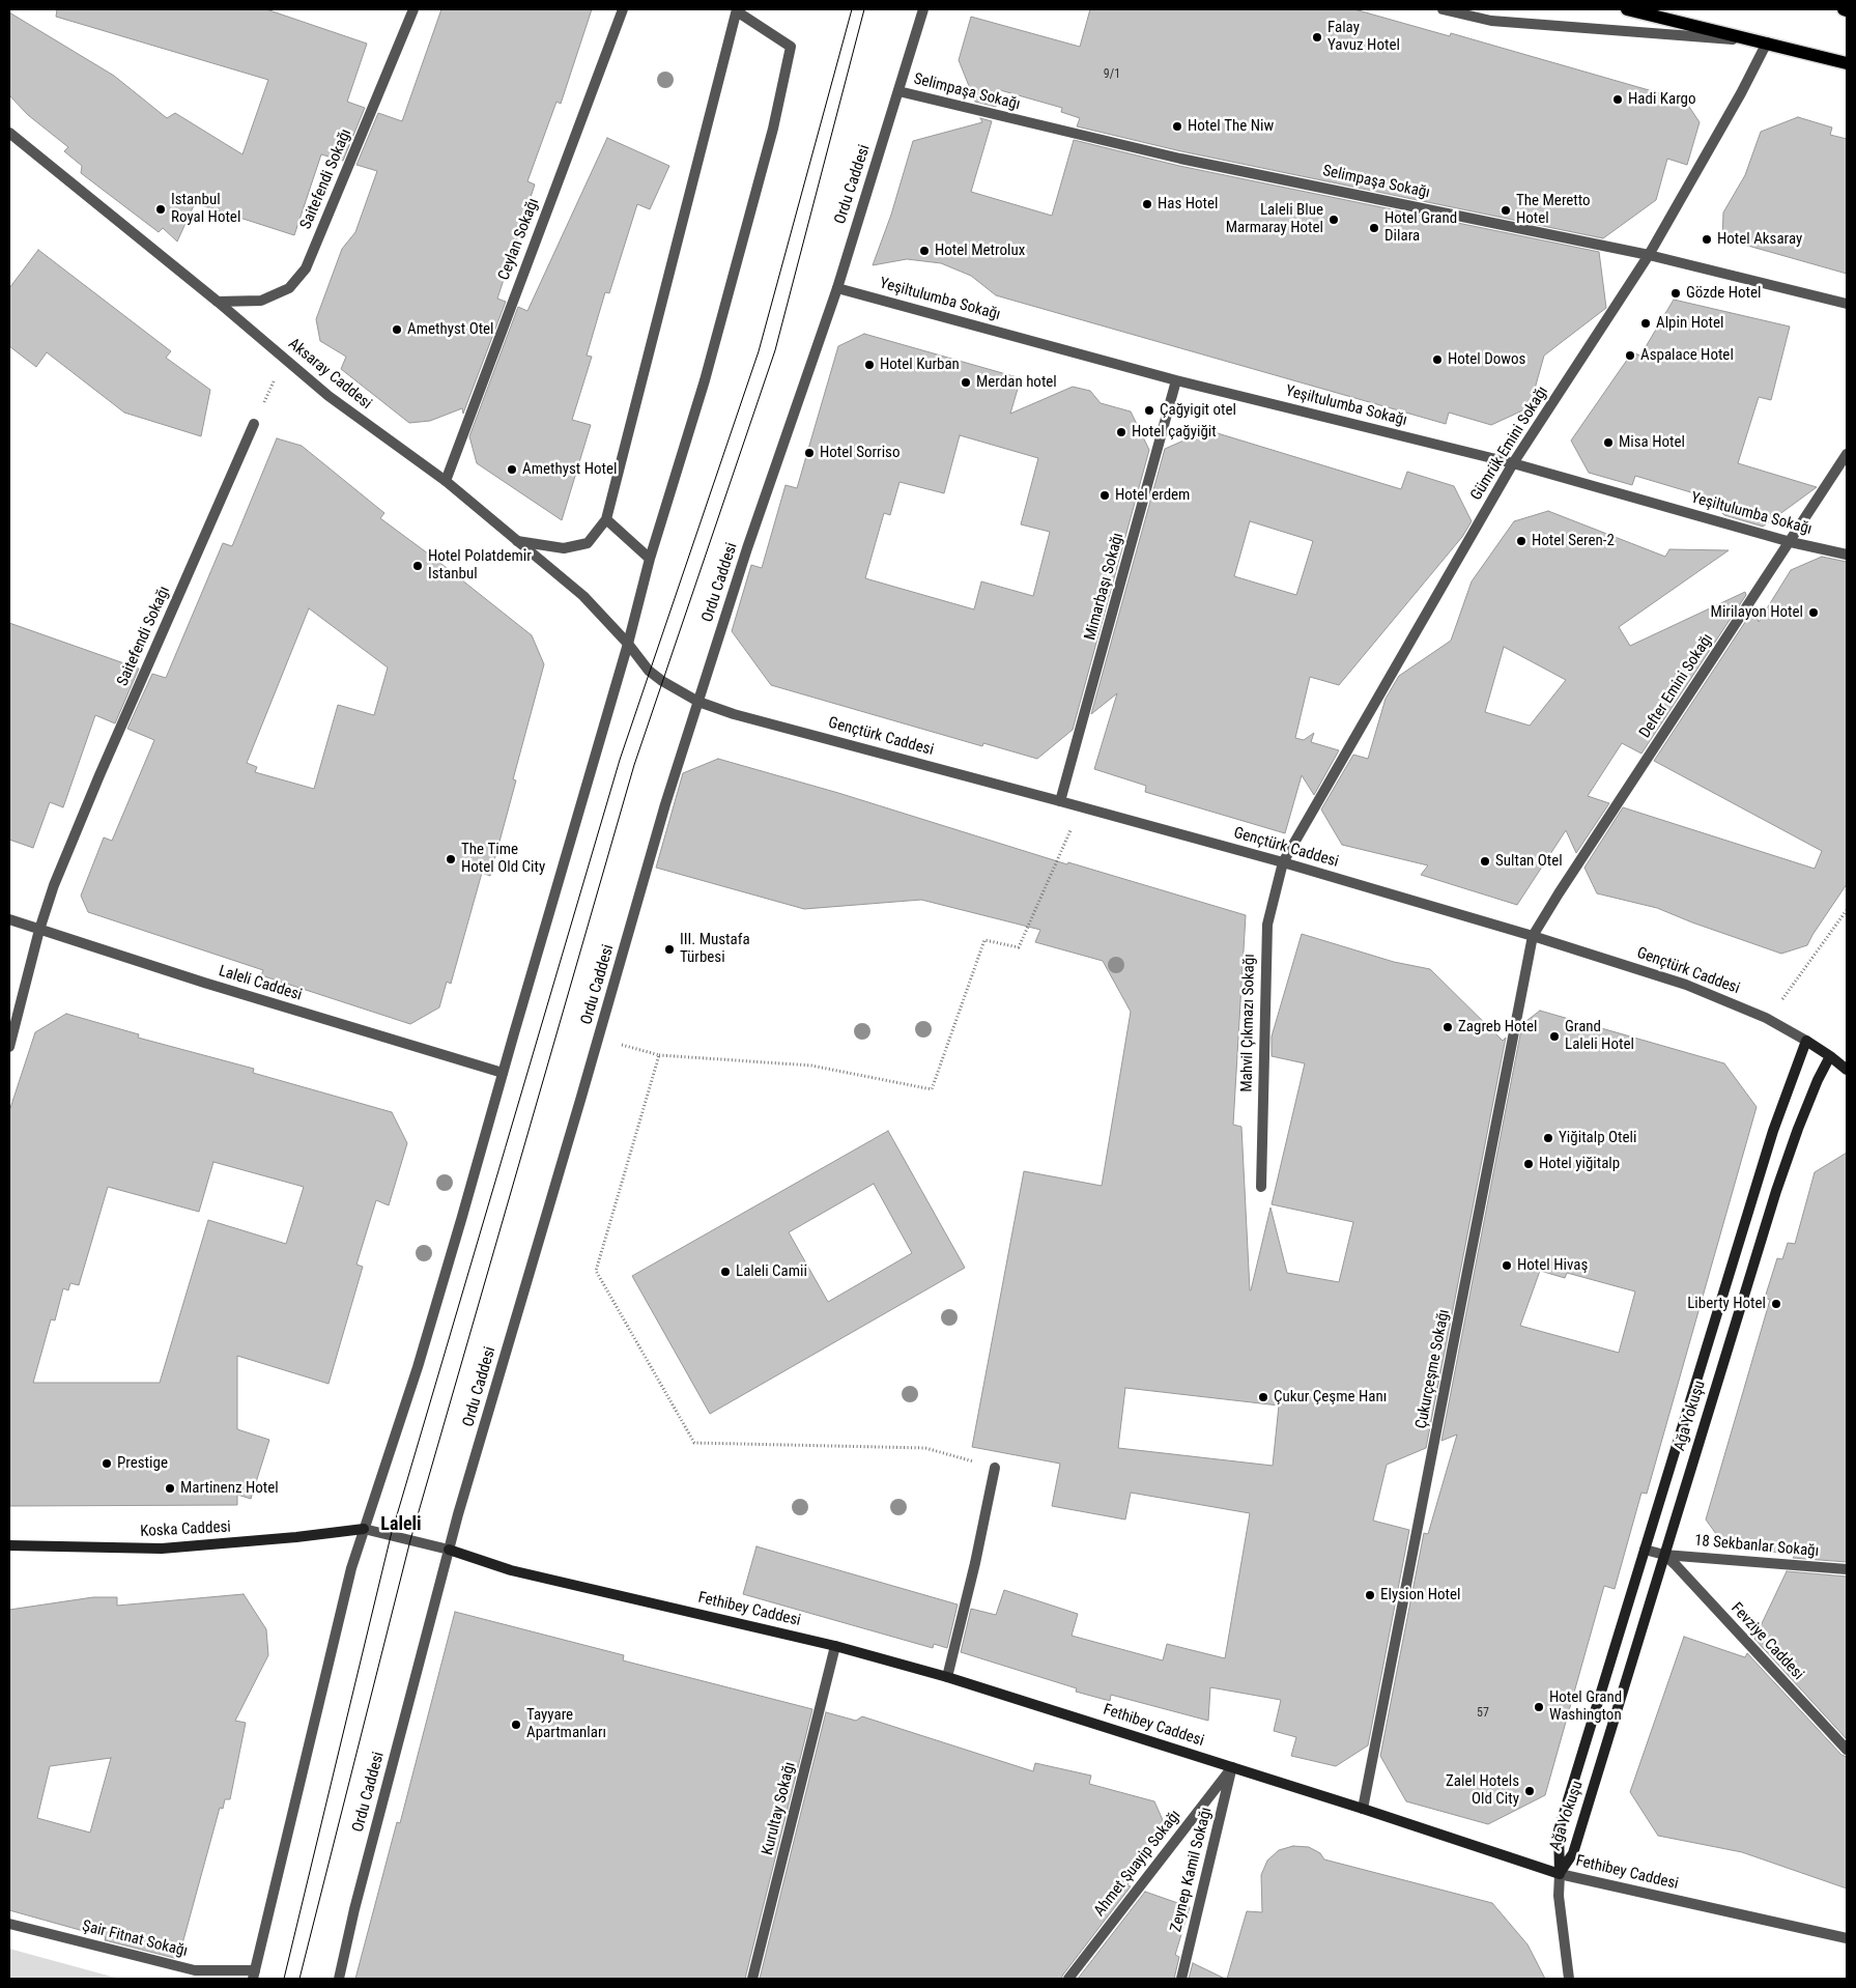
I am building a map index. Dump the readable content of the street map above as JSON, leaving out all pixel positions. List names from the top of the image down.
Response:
{
  "streets": {
    "main road": [
      "Gençtürk Caddesi",
      "Ağa Yokuşu",
      "Koska Caddesi",
      "Fethibey Caddesi"
    ],
    "street": [
      "Selimpaşa Sokağı",
      "Saitefendi Sokağı",
      "Ordu Caddesi",
      "Ceylan Sokağı",
      "Yeşiltulumba Sokağı",
      "Aksaray Caddesi",
      "Gümrük Emini Sokağı",
      "Mimarbaşı Sokağı",
      "Defter Emini Sokağı",
      "Laleli Caddesi",
      "Mahvil Çıkmazı Sokağı",
      "Çukurçeşme Sokağı",
      "18 Sekbanlar Sokağı",
      "Fevziye Caddesi",
      "Kurultay Sokağı",
      "Ahmet Şuayip Sokağı",
      "Zeynep Kamil Sokağı",
      "Şair Fitnat Sokağı"
    ]
  },
  "crossings": [
    ["Selimpaşa Sokağı", "Ordu Caddesi"],
    ["Selimpaşa Sokağı", "Gümrük Emini Sokağı"],
    ["Saitefendi Sokağı", "Aksaray Caddesi"],
    ["Saitefendi Sokağı", "Laleli Caddesi"],
    ["Ordu Caddesi", "Yeşiltulumba Sokağı"],
    ["Ordu Caddesi", "Gençtürk Caddesi"],
    ["Ordu Caddesi", "Fethibey Caddesi"],
    ["Ceylan Sokağı", "Aksaray Caddesi"],
    ["Yeşiltulumba Sokağı", "Gümrük Emini Sokağı"],
    ["Yeşiltulumba Sokağı", "Mimarbaşı Sokağı"],
    ["Yeşiltulumba Sokağı", "Defter Emini Sokağı"],
    ["Aksaray Caddesi", "Gençtürk Caddesi"],
    ["Gümrük Emini Sokağı", "Gençtürk Caddesi"],
    ["Gümrük Emini Sokağı", "Mahvil Çıkmazı Sokağı"],
    ["Mimarbaşı Sokağı", "Gençtürk Caddesi"],
    ["Defter Emini Sokağı", "Gençtürk Caddesi"],
    ["Defter Emini Sokağı", "Çukurçeşme Sokağı"],
    ["Gençtürk Caddesi", "Mahvil Çıkmazı Sokağı"],
    ["Gençtürk Caddesi", "Çukurçeşme Sokağı"],
    ["Gençtürk Caddesi", "Ağa Yokuşu"],
    ["Çukurçeşme Sokağı", "Fethibey Caddesi"],
    ["Ağa Yokuşu", "18 Sekbanlar Sokağı"],
    ["Ağa Yokuşu", "Fethibey Caddesi"],
    ["Ağa Yokuşu", "Fevziye Caddesi"],
    ["18 Sekbanlar Sokağı", "Fevziye Caddesi"],
    ["Fethibey Caddesi", "Kurultay Sokağı"],
    ["Fethibey Caddesi", "Ahmet Şuayip Sokağı"],
    ["Fethibey Caddesi", "Zeynep Kamil Sokağı"],
    ["Ahmet Şuayip Sokağı", "Zeynep Kamil Sokağı"]
  ],
  "districts": ["Laleli"],
  "places": [
    "Falay Yavuz Hotel",
    "Hadi Kargo",
    "Hotel The Niw",
    "Has Hotel",
    "Istanbul Royal Hotel",
    "The Meretto Hotel",
    "Laleli Blue Marmaray Hotel",
    "Hotel Grand Dilara",
    "Hotel Aksaray",
    "Hotel Metrolux",
    "Gözde Hotel",
    "Alpin Hotel",
    "Amethyst Otel",
    "Aspalace Hotel",
    "Hotel Dowos",
    "Hotel Kurban",
    "Merdan hotel",
    "Çağyigit otel",
    "Hotel çağyiğit",
    "Misa Hotel",
    "Hotel Sorriso",
    "Amethyst Hotel",
    "Hotel erdem",
    "Hotel Seren-2",
    "Hotel Polatdemir Istanbul",
    "Mirilayon Hotel",
    "The Time Hotel Old City",
    "Sultan Otel",
    "III. Mustafa Türbesi",
    "Zagreb Hotel",
    "Grand Laleli Hotel",
    "Yiğitalp Oteli",
    "Hotel yiğitalp",
    "Hotel Hivaş",
    "Laleli Camii",
    "Liberty Hotel",
    "Çukur Çeşme Hanı",
    "Prestige",
    "Martinenz Hotel",
    "Elysion Hotel",
    "Hotel Grand Washington",
    "Tayyare Apartmanları",
    "Zalel Hotels Old City"
  ],
  "house_numbers": ["9/1", "57"]
}
